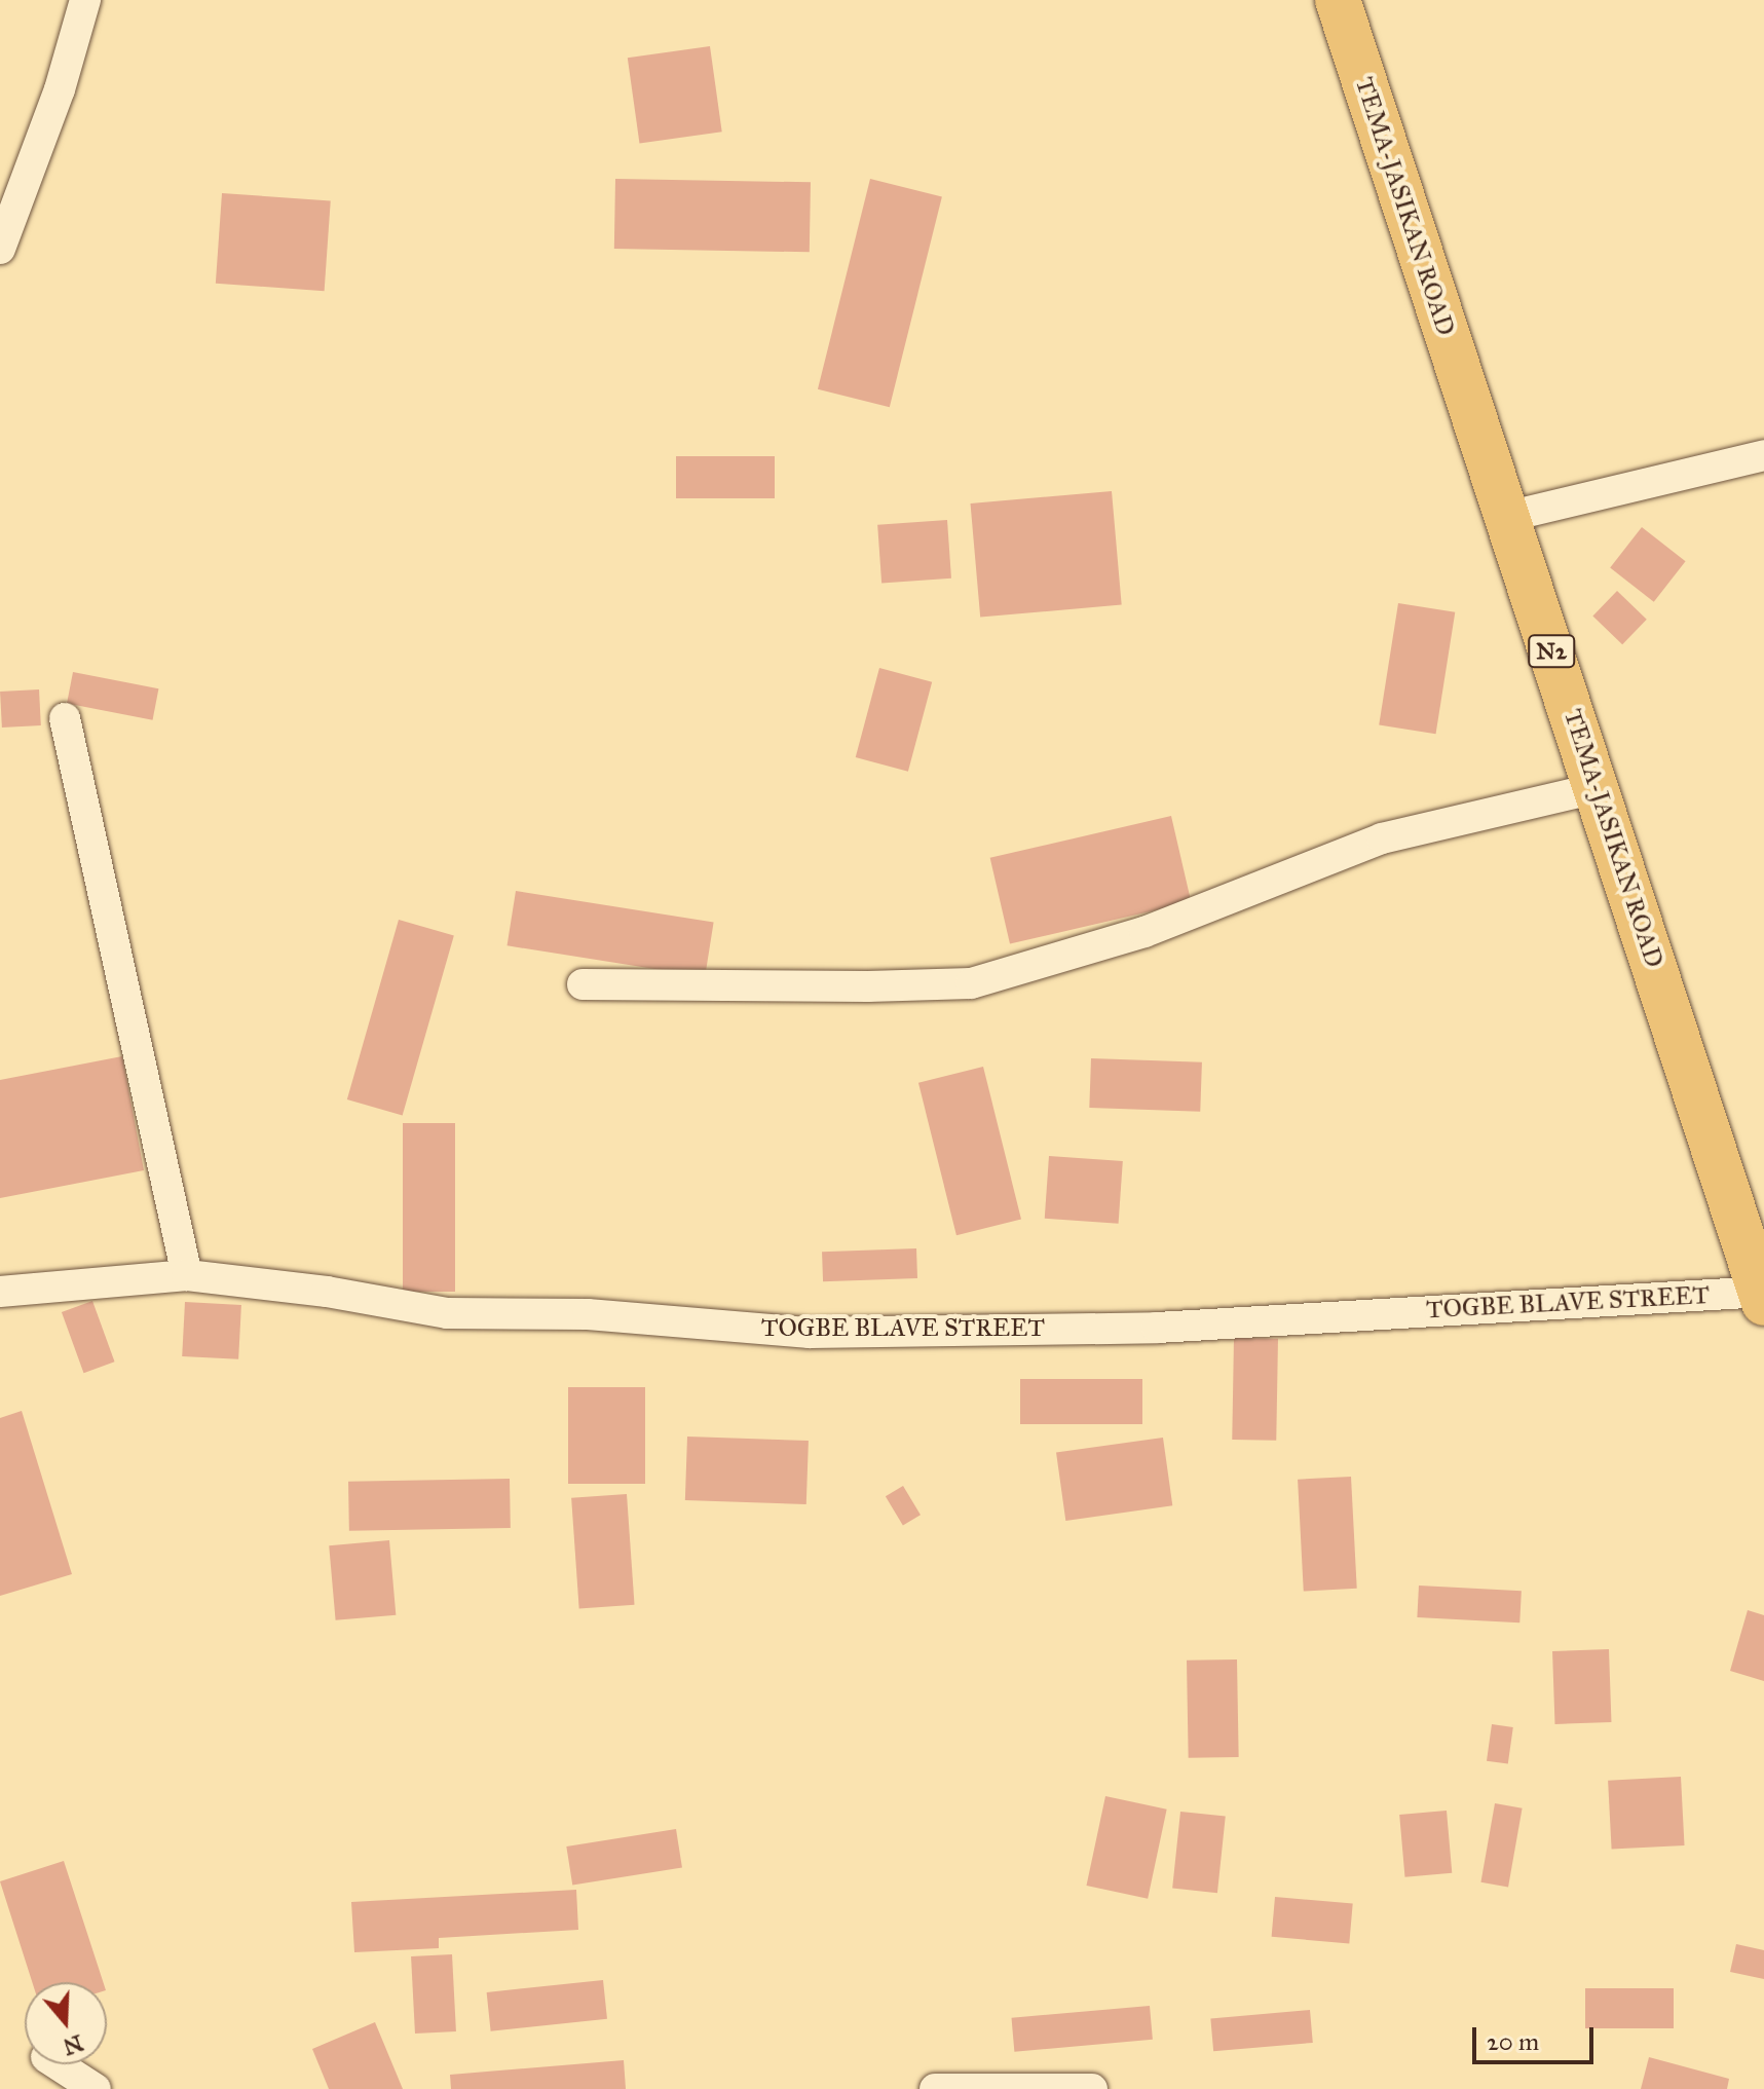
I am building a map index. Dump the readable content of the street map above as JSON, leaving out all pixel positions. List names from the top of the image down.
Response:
{
  "streets": {
    "highway": ["TEMA-JASIKAN ROAD", "N2"],
    "street": ["TOGBE BLAVE STREET"]
  },
  "crossings": [
    ["TEMA-JASIKAN ROAD", "TOGBE BLAVE STREET"]
  ],
  "scale_bar": "20 m",
  "north": "bottom"
}
